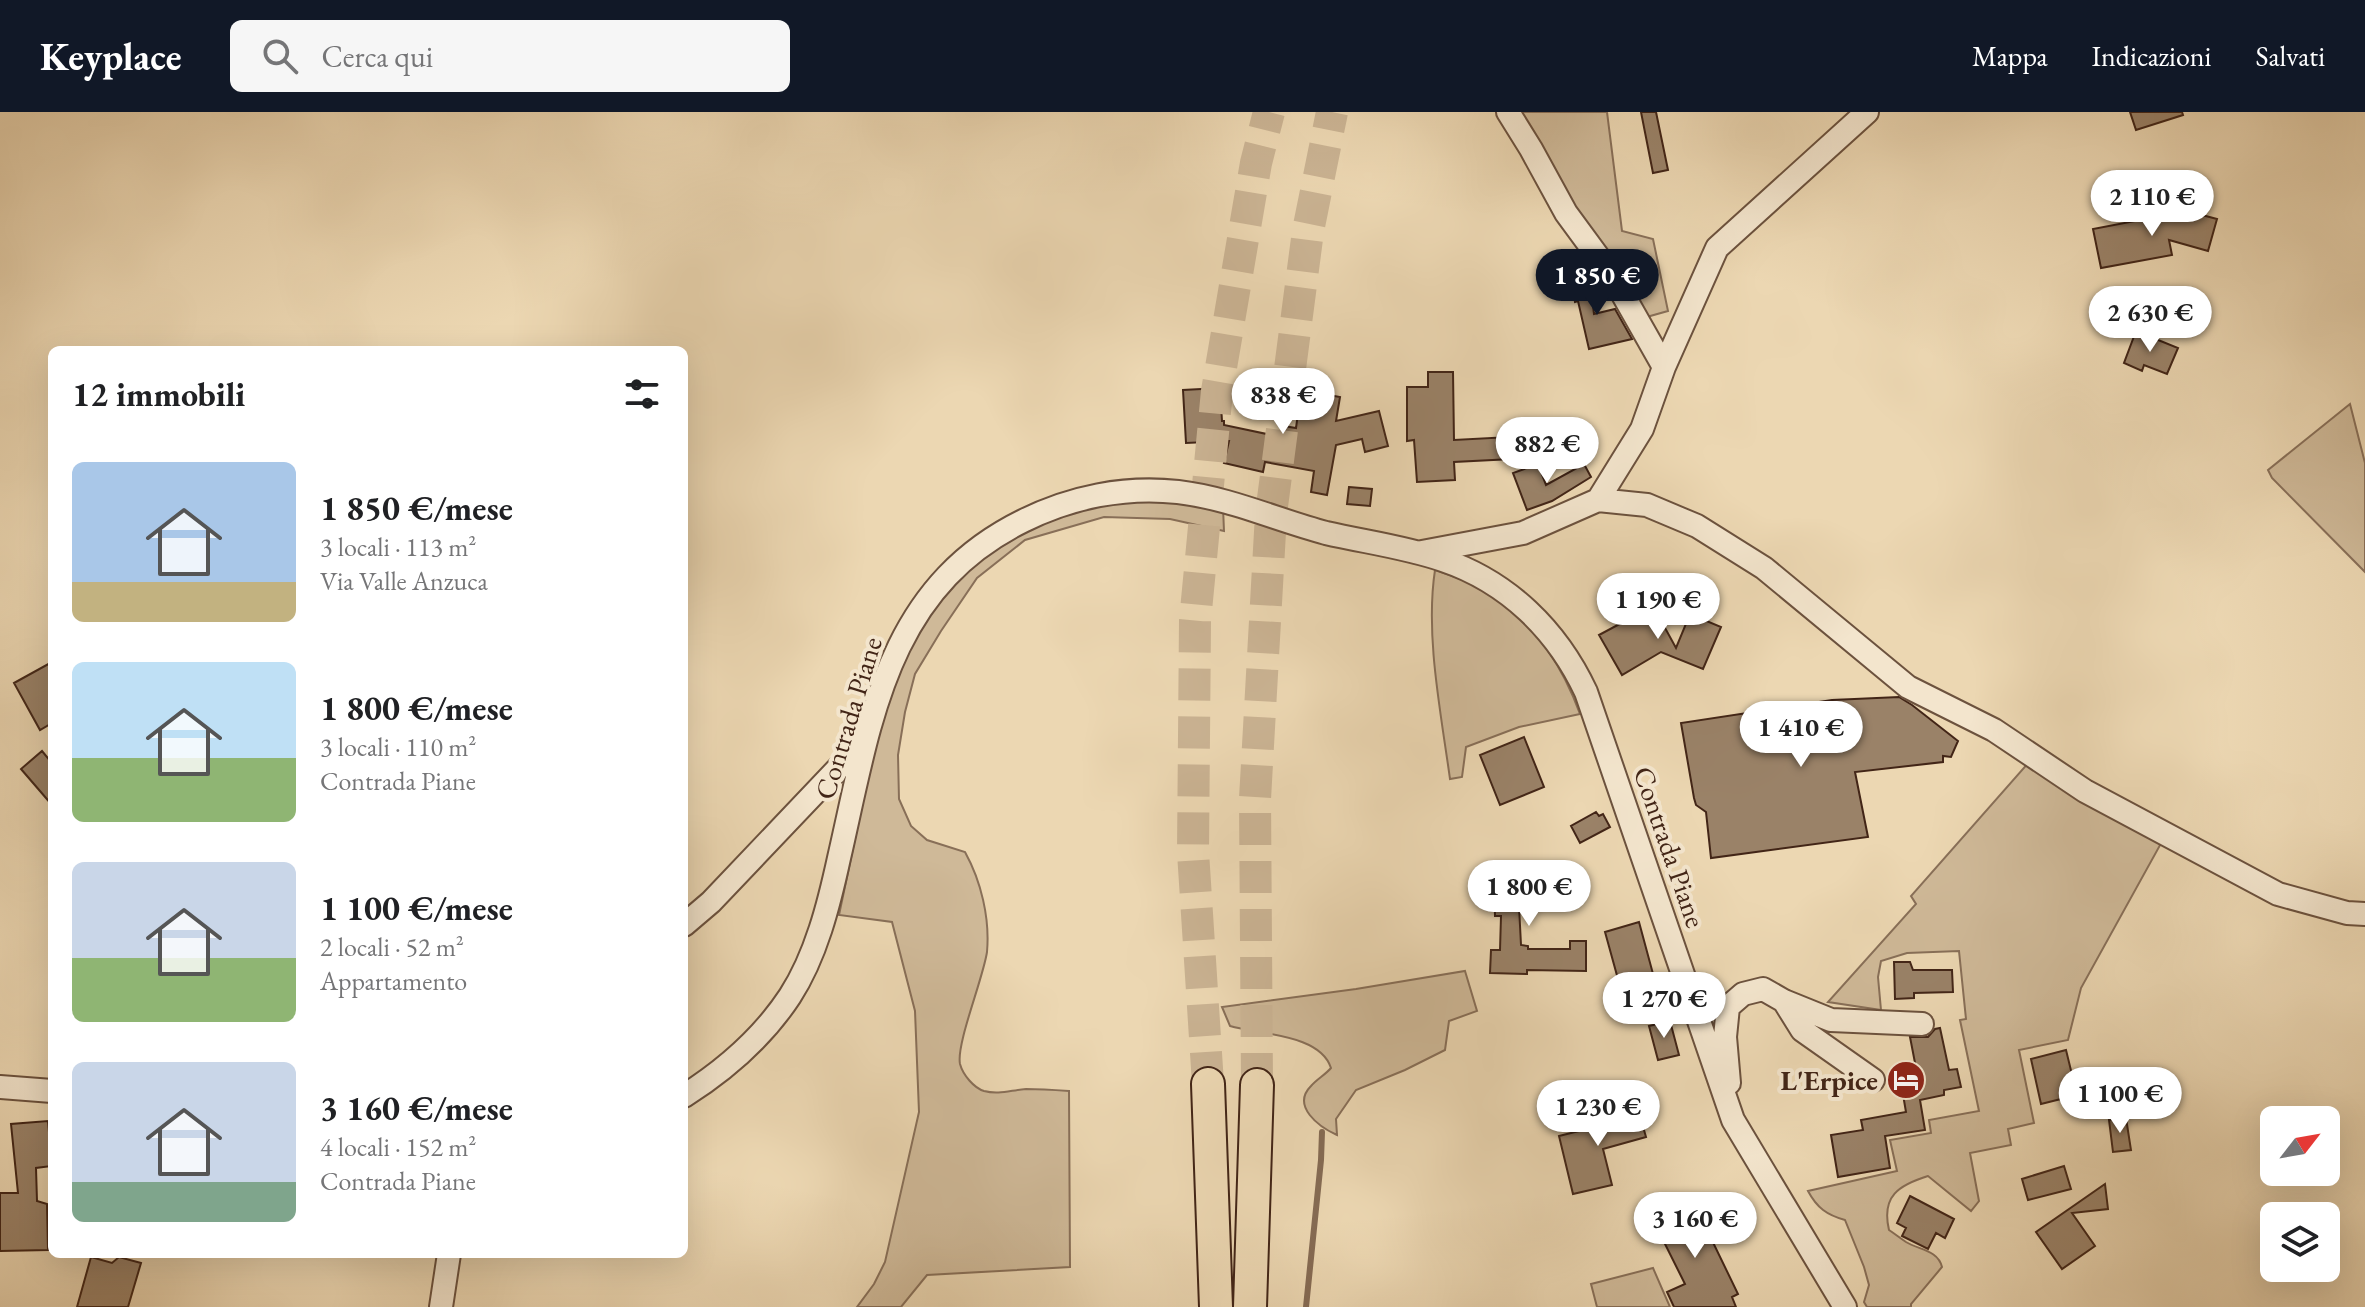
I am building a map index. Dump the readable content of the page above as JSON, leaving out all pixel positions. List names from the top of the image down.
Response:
{
  "streets": {
    "street": ["Contrada Piane"]
  },
  "places": {
    "hotel": ["L'Erpice"]
  },
  "north": "top right",
  "page": {
    "header": "Keyplace",
    "search": "Cerca qui",
    "nav": ["Mappa", "Indicazioni", "Salvati"],
    "price": [
      "2 110 €",
      "1 850 €",
      "2 630 €",
      "838 €",
      "882 €",
      "1 190 €",
      "1 410 €",
      "1 800 €",
      "1 270 €",
      "1 100 €",
      "1 230 €",
      "3 160 €"
    ],
    "heading": "12 immobili",
    "list": [
      {
        "name": "1 850 €/mese",
        "note": "3 locali · 113 m² · Via Valle Anzuca"
      },
      {
        "name": "1 800 €/mese",
        "note": "3 locali · 110 m² · Contrada Piane"
      },
      {
        "name": "1 100 €/mese",
        "note": "2 locali · 52 m² · Appartamento"
      },
      {
        "name": "3 160 €/mese",
        "note": "4 locali · 152 m² · Contrada Piane"
      }
    ]
  }
}
